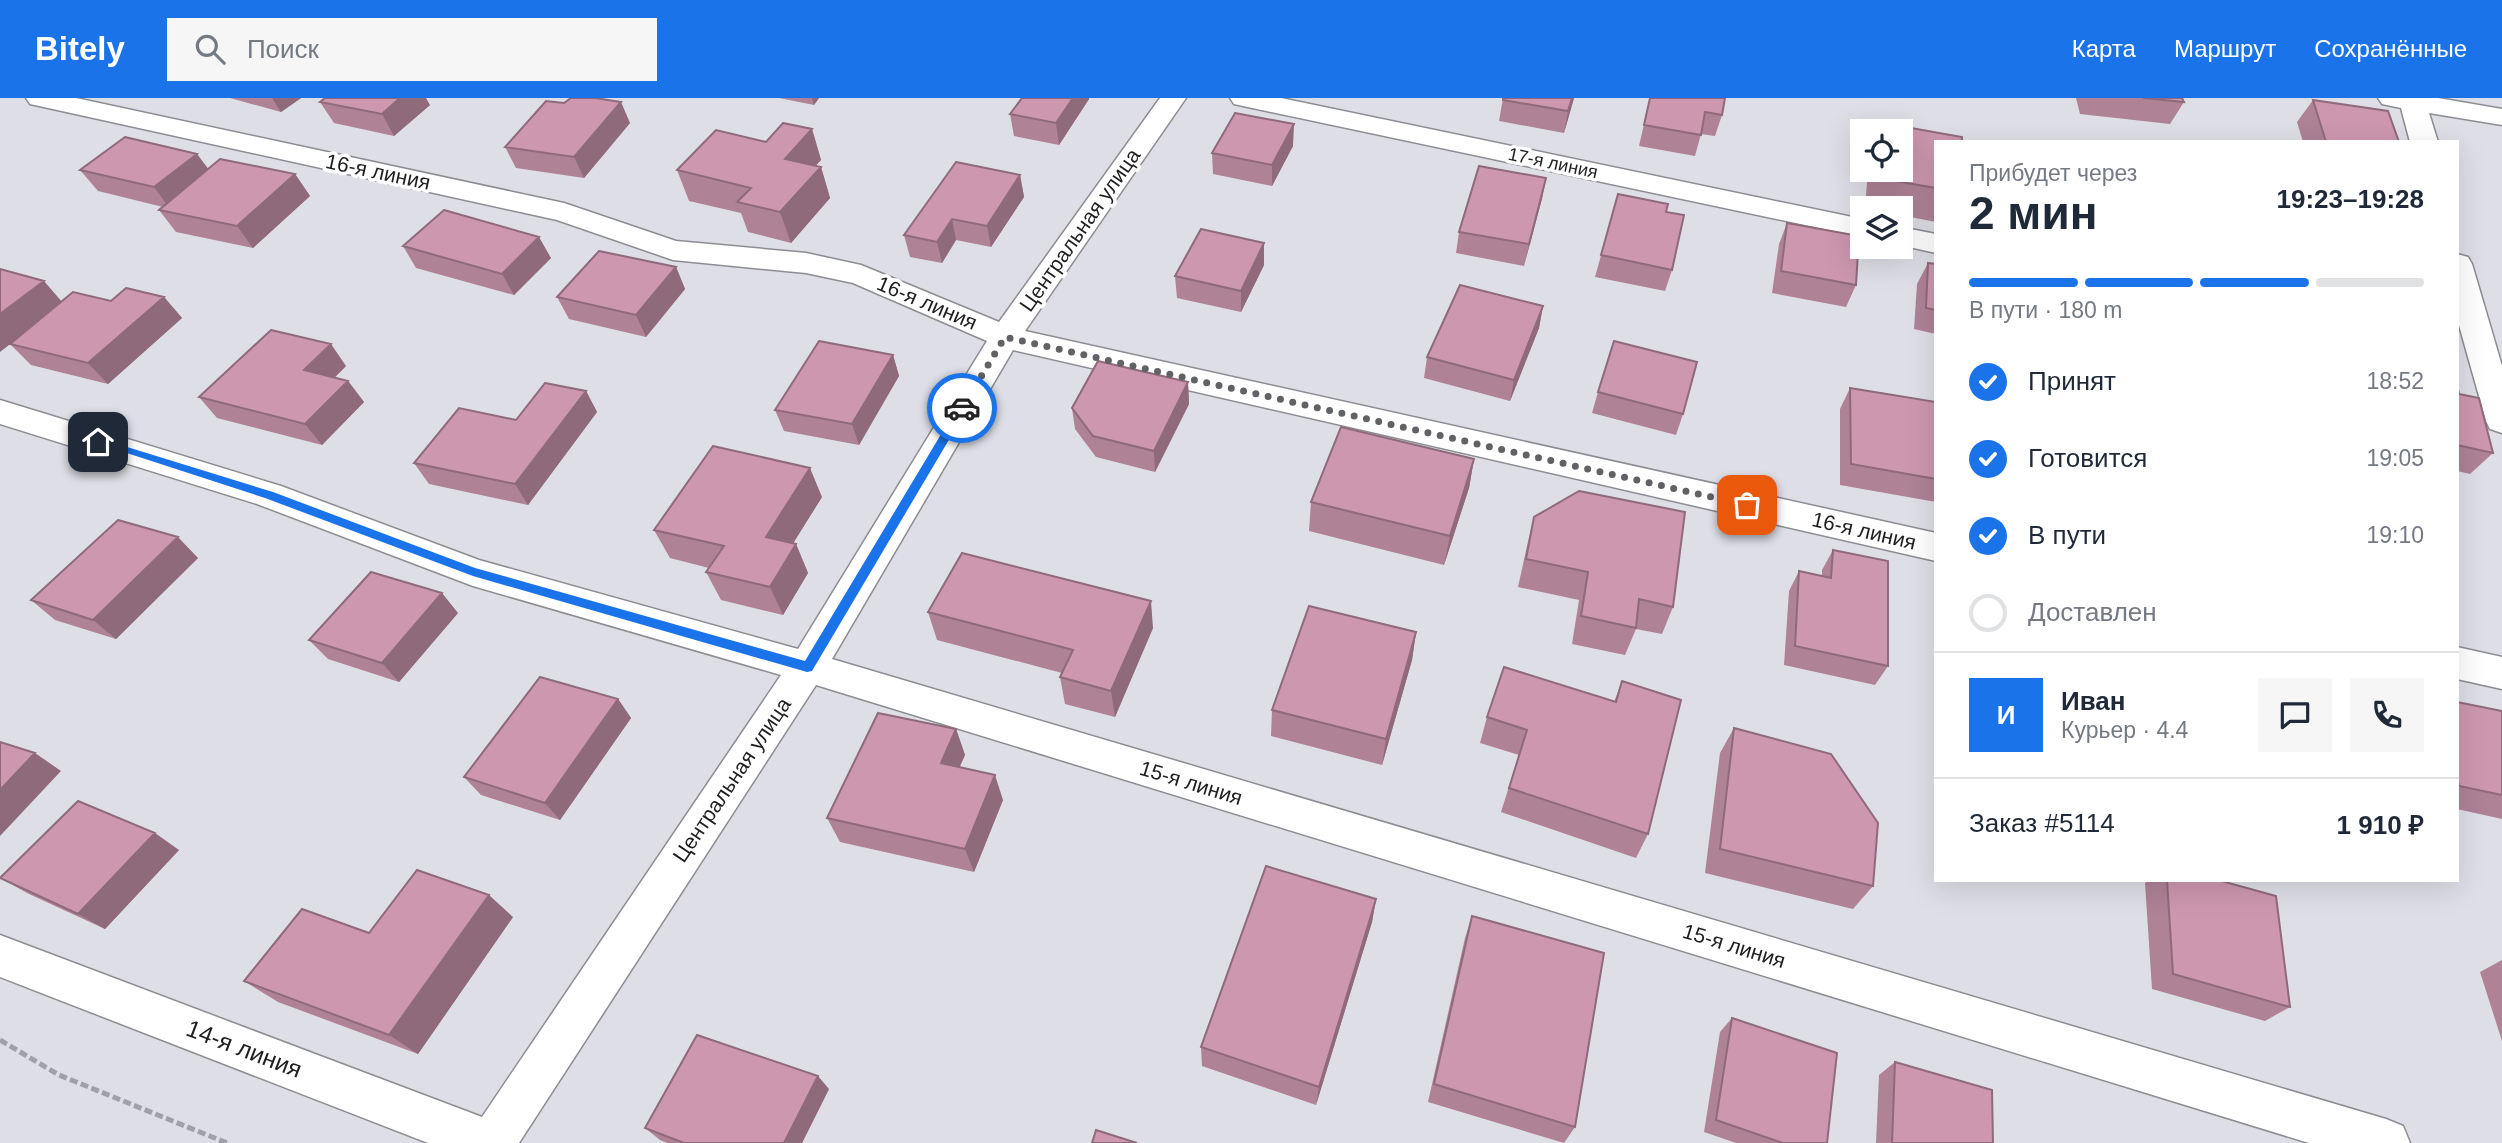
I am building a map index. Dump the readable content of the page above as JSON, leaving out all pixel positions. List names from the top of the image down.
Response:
{
  "streets": {
    "street": [
      "17-я линия",
      "16-я линия",
      "Центральная улица",
      "15-я линия",
      "14-я линия"
    ]
  },
  "crossings": [
    ["16-я линия", "Центральная улица"],
    ["Центральная улица", "15-я линия"],
    ["Центральная улица", "14-я линия"]
  ],
  "page": {
    "header": "Bitely",
    "search": "Поиск",
    "nav": ["Карта", "Маршрут", "Сохранённые"],
    "heading": ["2 мин", "Прибудет через", "19:23–19:28"],
    "panel": [
      "Иван",
      "Курьер · 4.4",
      "Заказ #5114",
      "1 910 ₽"
    ],
    "bar": "В пути · 180 m",
    "list": [
      ["Принят", "18:52"],
      ["Готовится", "19:05"],
      ["В пути", "19:10"],
      "Доставлен"
    ],
    "round": "И"
  }
}
